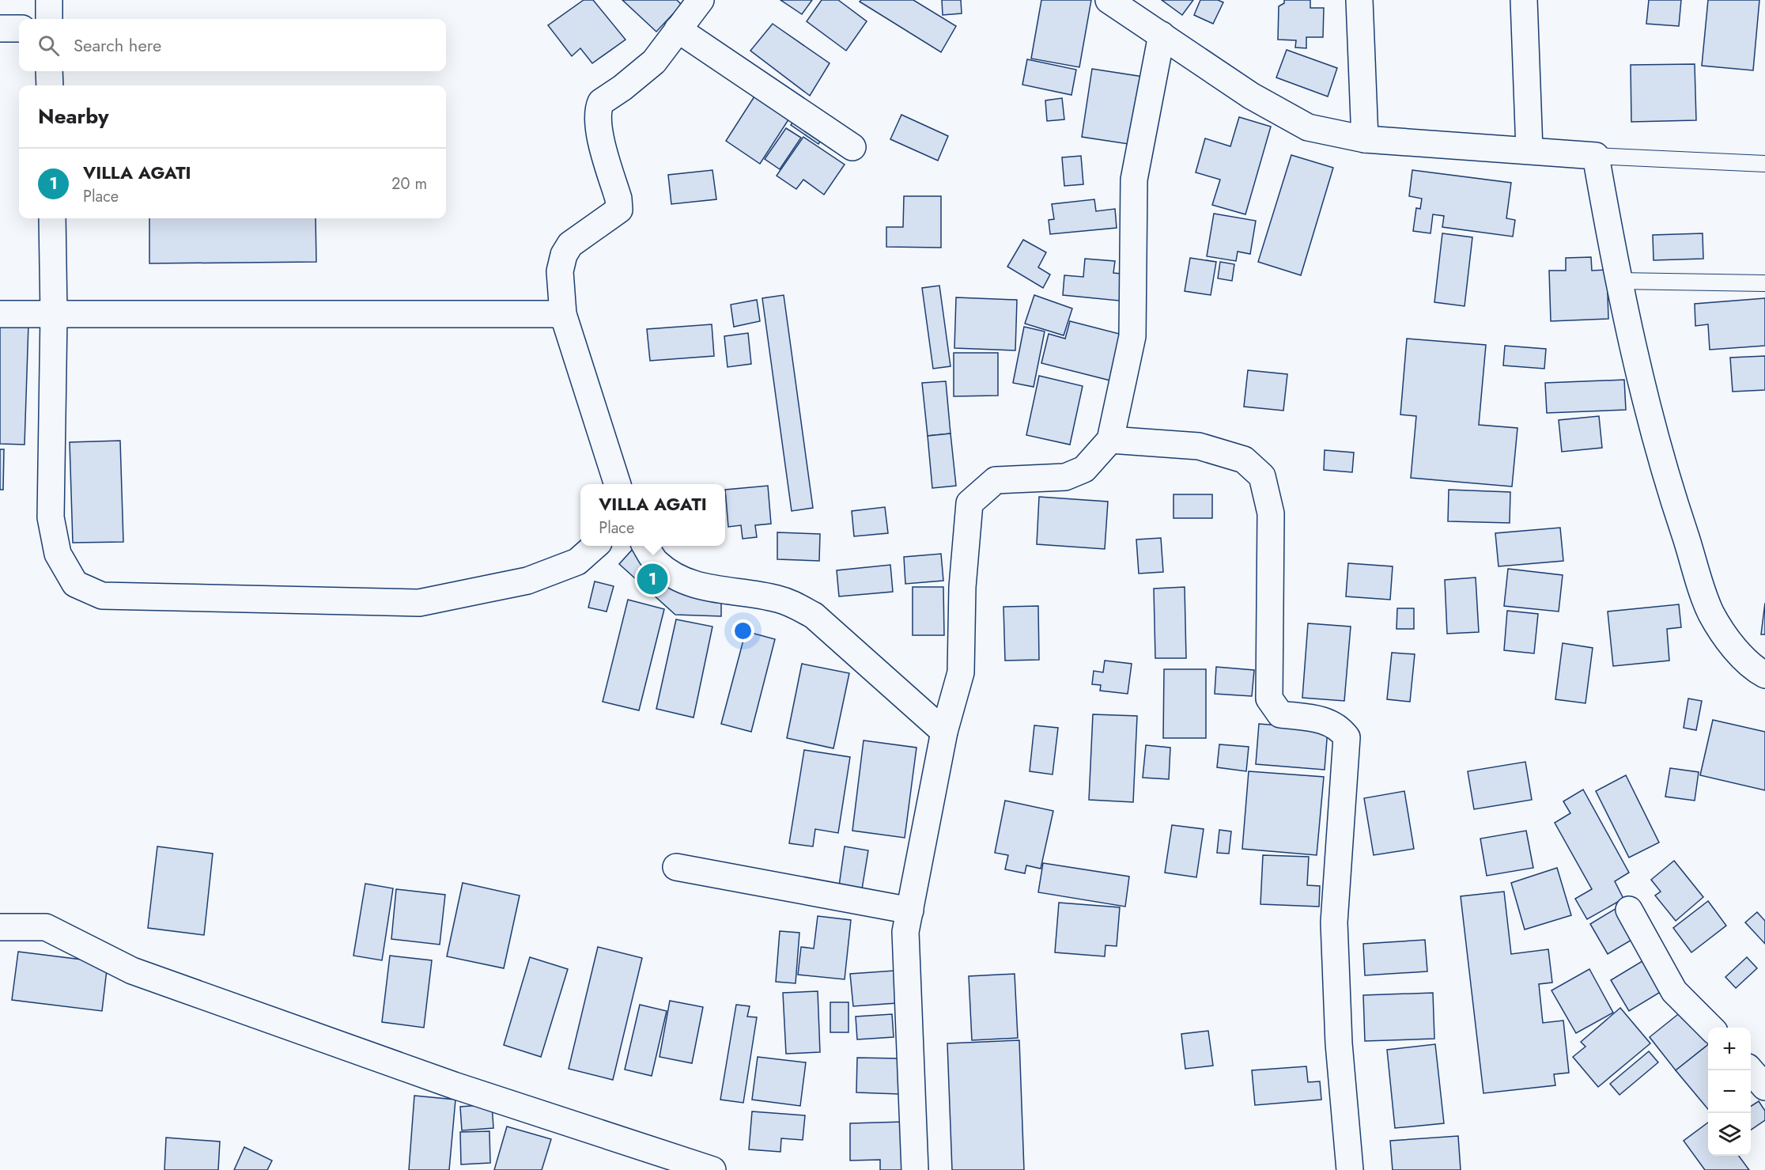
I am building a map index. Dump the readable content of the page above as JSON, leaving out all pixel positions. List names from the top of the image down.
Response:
{
  "page": {
    "search": "Search here",
    "heading": "Nearby",
    "list": [
      {
        "mark": "1",
        "name": "VILLA AGATI",
        "note": "Place",
        "value": "20 m"
      }
    ],
    "popup": ["VILLA AGATI", "Place"],
    "pins": "1",
    "map_buttons": ["+", "−"]
  }
}
